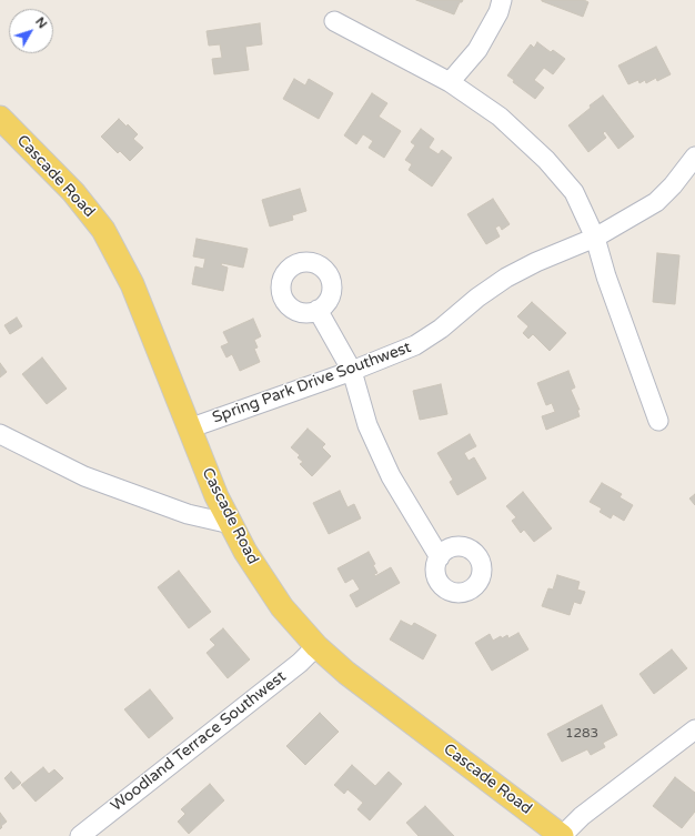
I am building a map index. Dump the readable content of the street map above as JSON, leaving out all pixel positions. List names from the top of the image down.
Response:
{
  "streets": {
    "main road": ["Cascade Road"],
    "street": ["Spring Park Drive Southwest", "Woodland Terrace Southwest"]
  },
  "crossings": [
    ["Cascade Road", "Spring Park Drive Southwest"],
    ["Cascade Road", "Woodland Terrace Southwest"]
  ],
  "house_numbers": ["1283"],
  "north": "top right"
}
